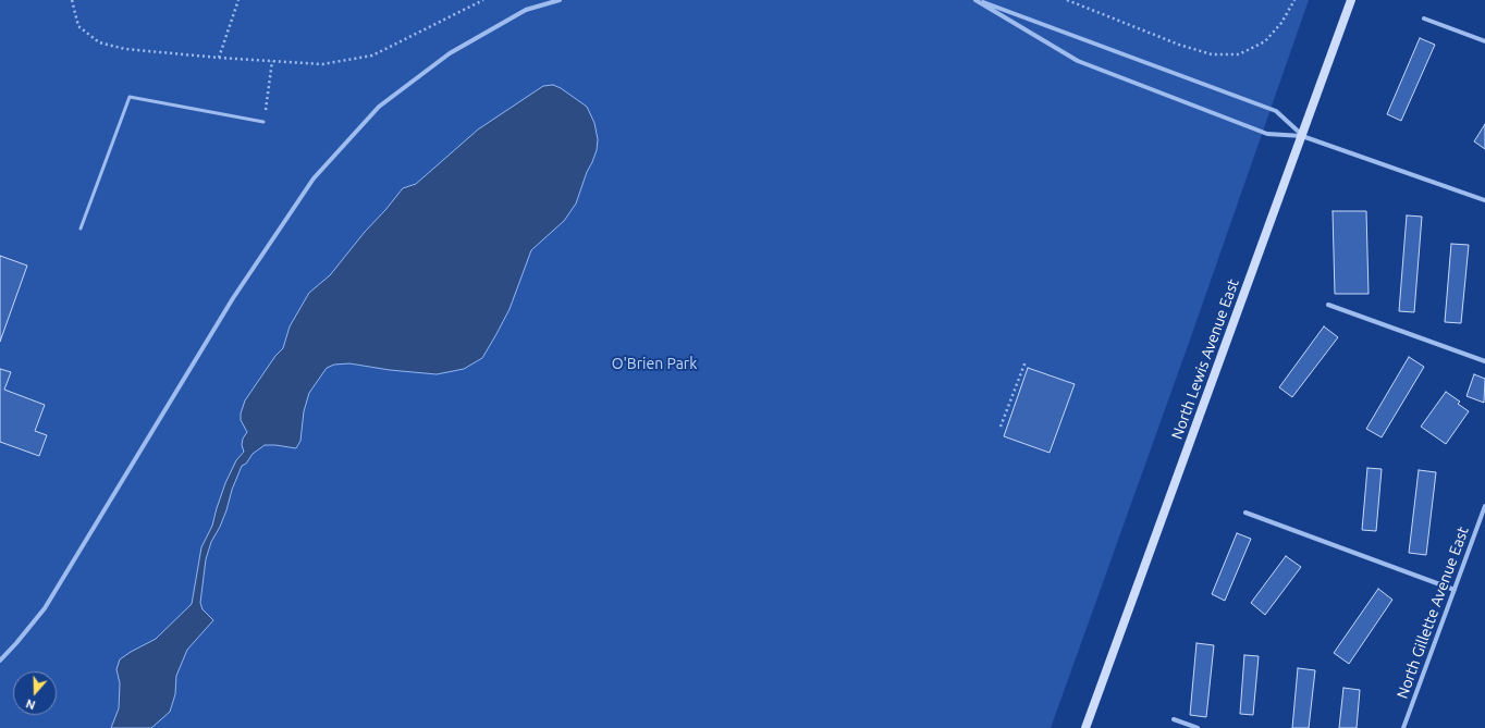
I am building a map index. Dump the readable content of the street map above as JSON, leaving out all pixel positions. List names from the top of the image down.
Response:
{
  "streets": {
    "main road": ["North Lewis Avenue East"],
    "street": ["North Gillette Avenue East"]
  },
  "parks": ["O'Brien Park"],
  "north": "bottom"
}
